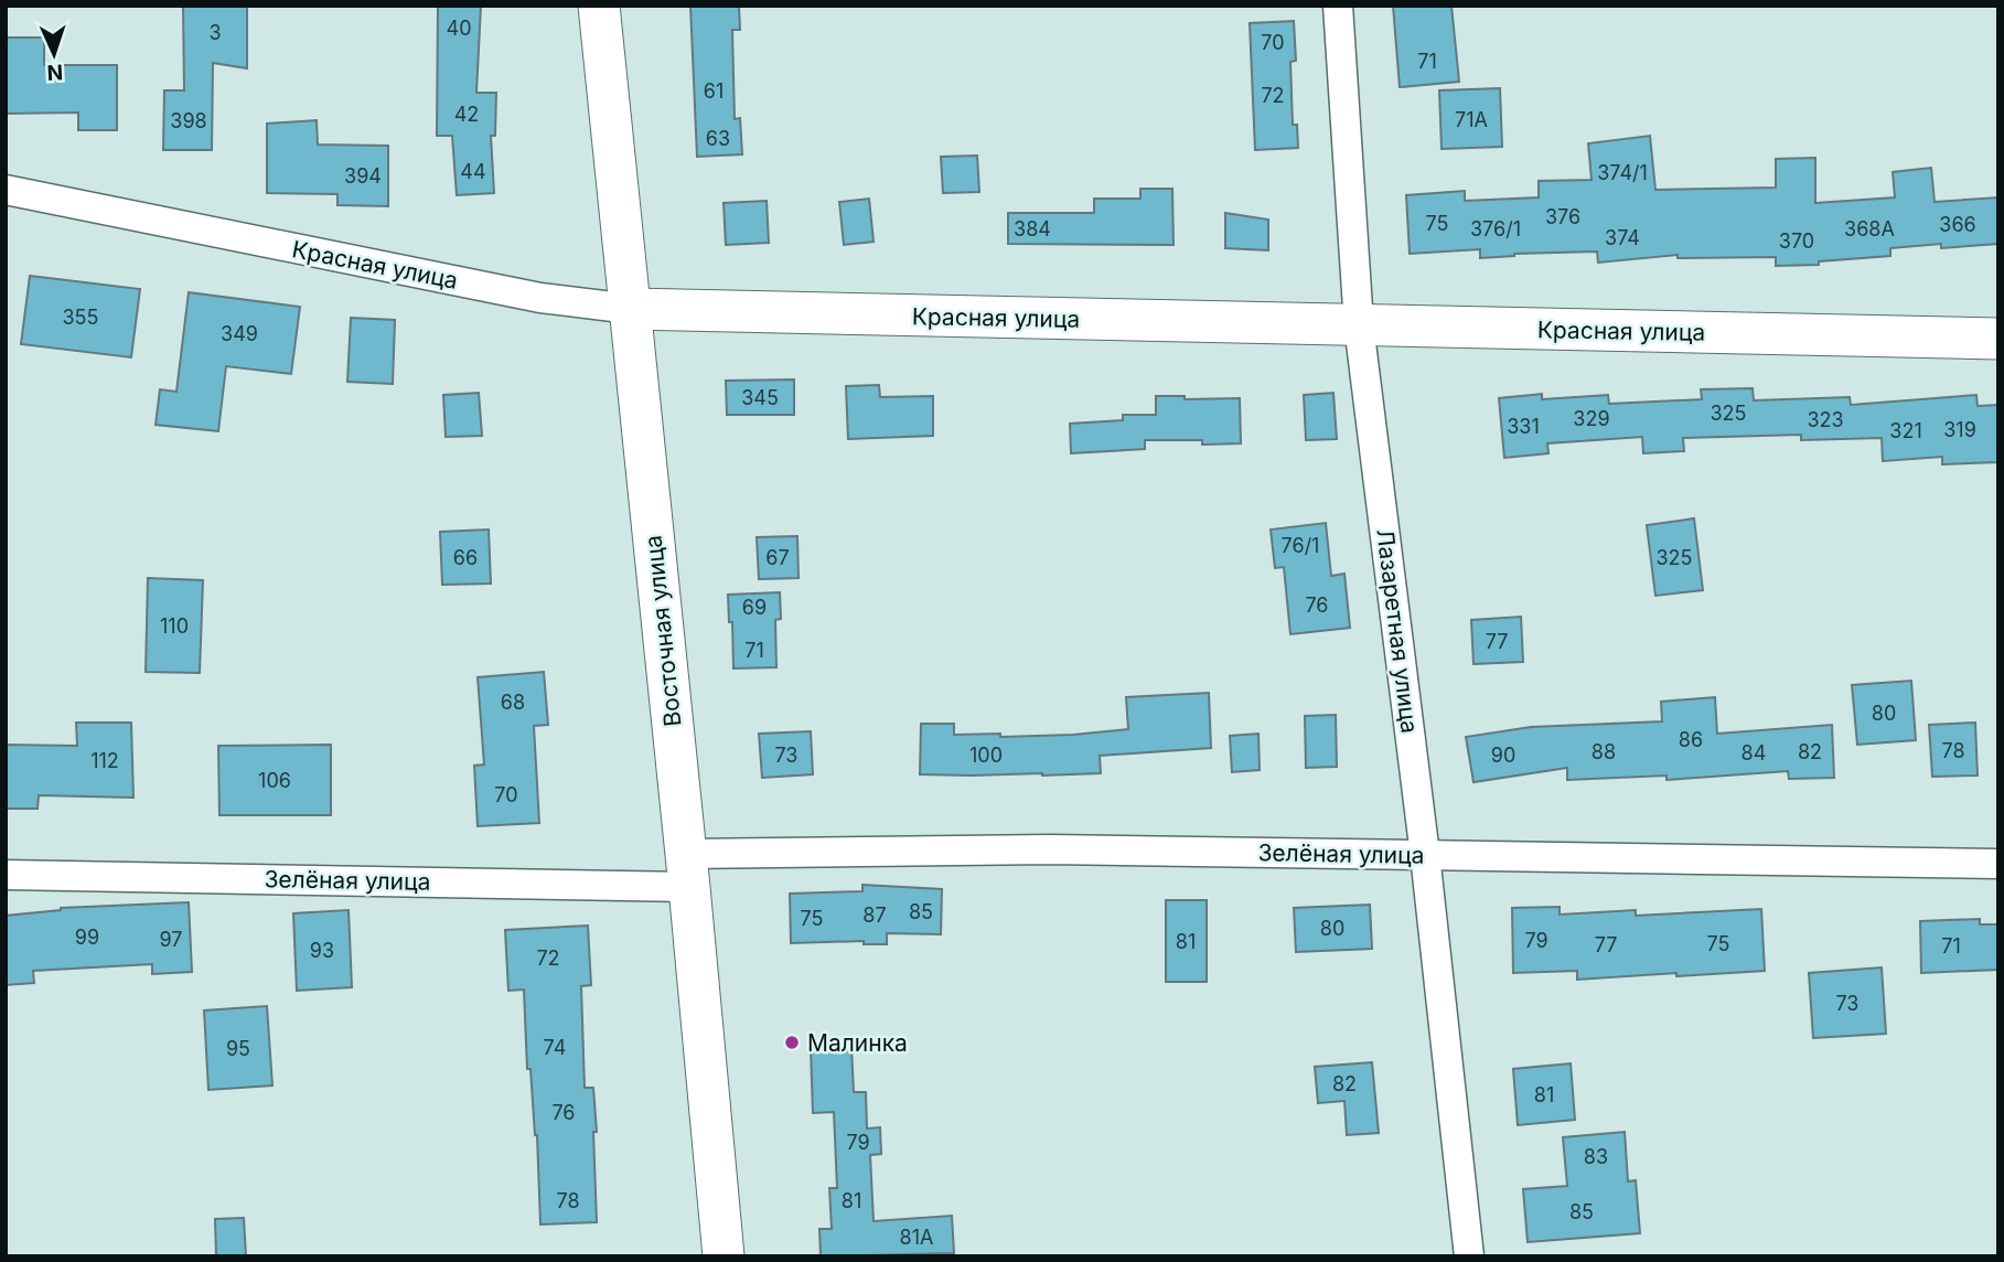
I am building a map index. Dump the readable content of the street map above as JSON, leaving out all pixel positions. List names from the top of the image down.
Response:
{
  "streets": {
    "street": [
      "Красная улица",
      "Восточная улица",
      "Лазаретная улица",
      "Зелёная улица"
    ]
  },
  "crossings": [
    ["Красная улица", "Восточная улица"],
    ["Красная улица", "Лазаретная улица"],
    ["Восточная улица", "Зелёная улица"],
    ["Лазаретная улица", "Зелёная улица"]
  ],
  "places": ["Малинка"],
  "house_numbers": [
    "40",
    "3",
    "70",
    "71",
    "61",
    "72",
    "42",
    "71А",
    "398",
    "63",
    "44",
    "374/1",
    "394",
    "376",
    "75",
    "366",
    "384",
    "376/1",
    "368А",
    "374",
    "370",
    "355",
    "349",
    "345",
    "325",
    "329",
    "323",
    "331",
    "319",
    "321",
    "76/1",
    "66",
    "67",
    "325",
    "76",
    "69",
    "110",
    "77",
    "71",
    "68",
    "80",
    "86",
    "78",
    "88",
    "82",
    "84",
    "73",
    "100",
    "90",
    "112",
    "106",
    "70",
    "85",
    "87",
    "75",
    "80",
    "99",
    "97",
    "79",
    "81",
    "75",
    "77",
    "71",
    "93",
    "72",
    "73",
    "74",
    "95",
    "82",
    "81",
    "76",
    "79",
    "83",
    "78",
    "81",
    "85",
    "81А"
  ],
  "north": "bottom"
}
